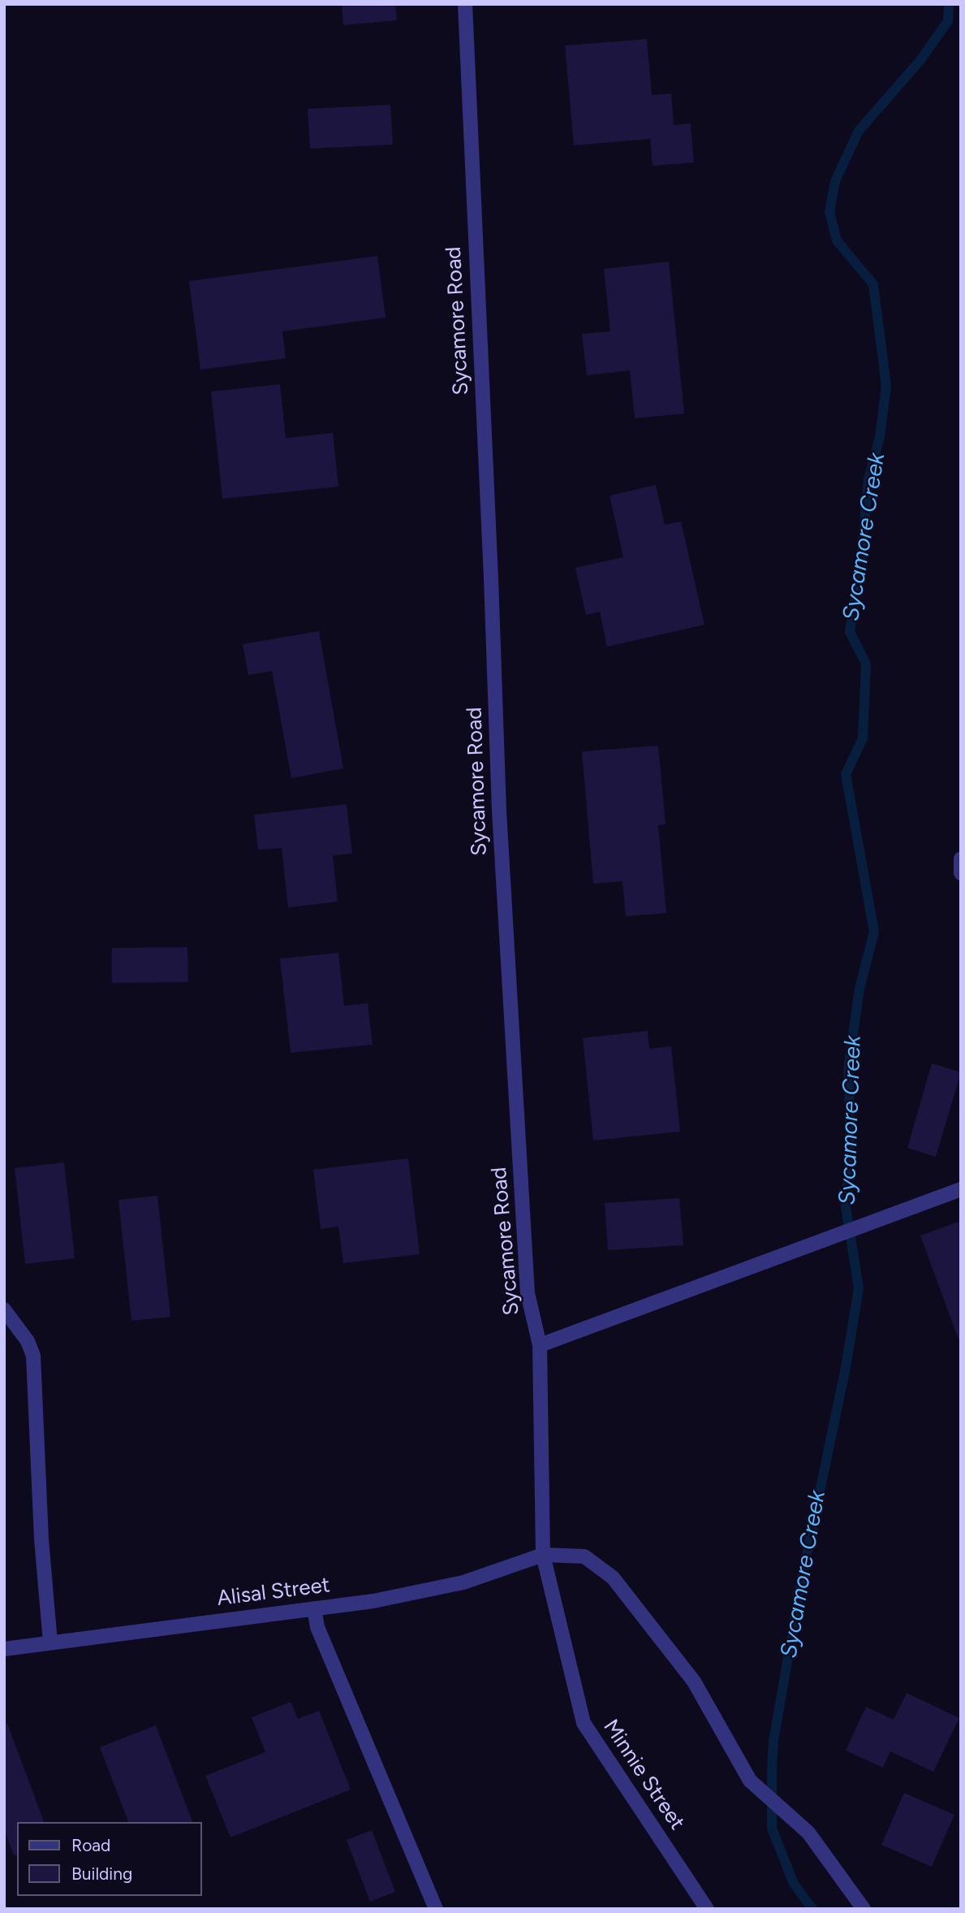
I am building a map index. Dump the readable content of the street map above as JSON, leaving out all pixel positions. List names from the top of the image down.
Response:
{
  "streets": {
    "street": ["Sycamore Road", "Alisal Street", "Minnie Street"]
  },
  "crossings": [
    ["Sycamore Road", "Alisal Street"],
    ["Sycamore Road", "Minnie Street"],
    ["Alisal Street", "Minnie Street"]
  ],
  "water": ["Sycamore Creek"],
  "legend": ["Road", "Building"]
}
